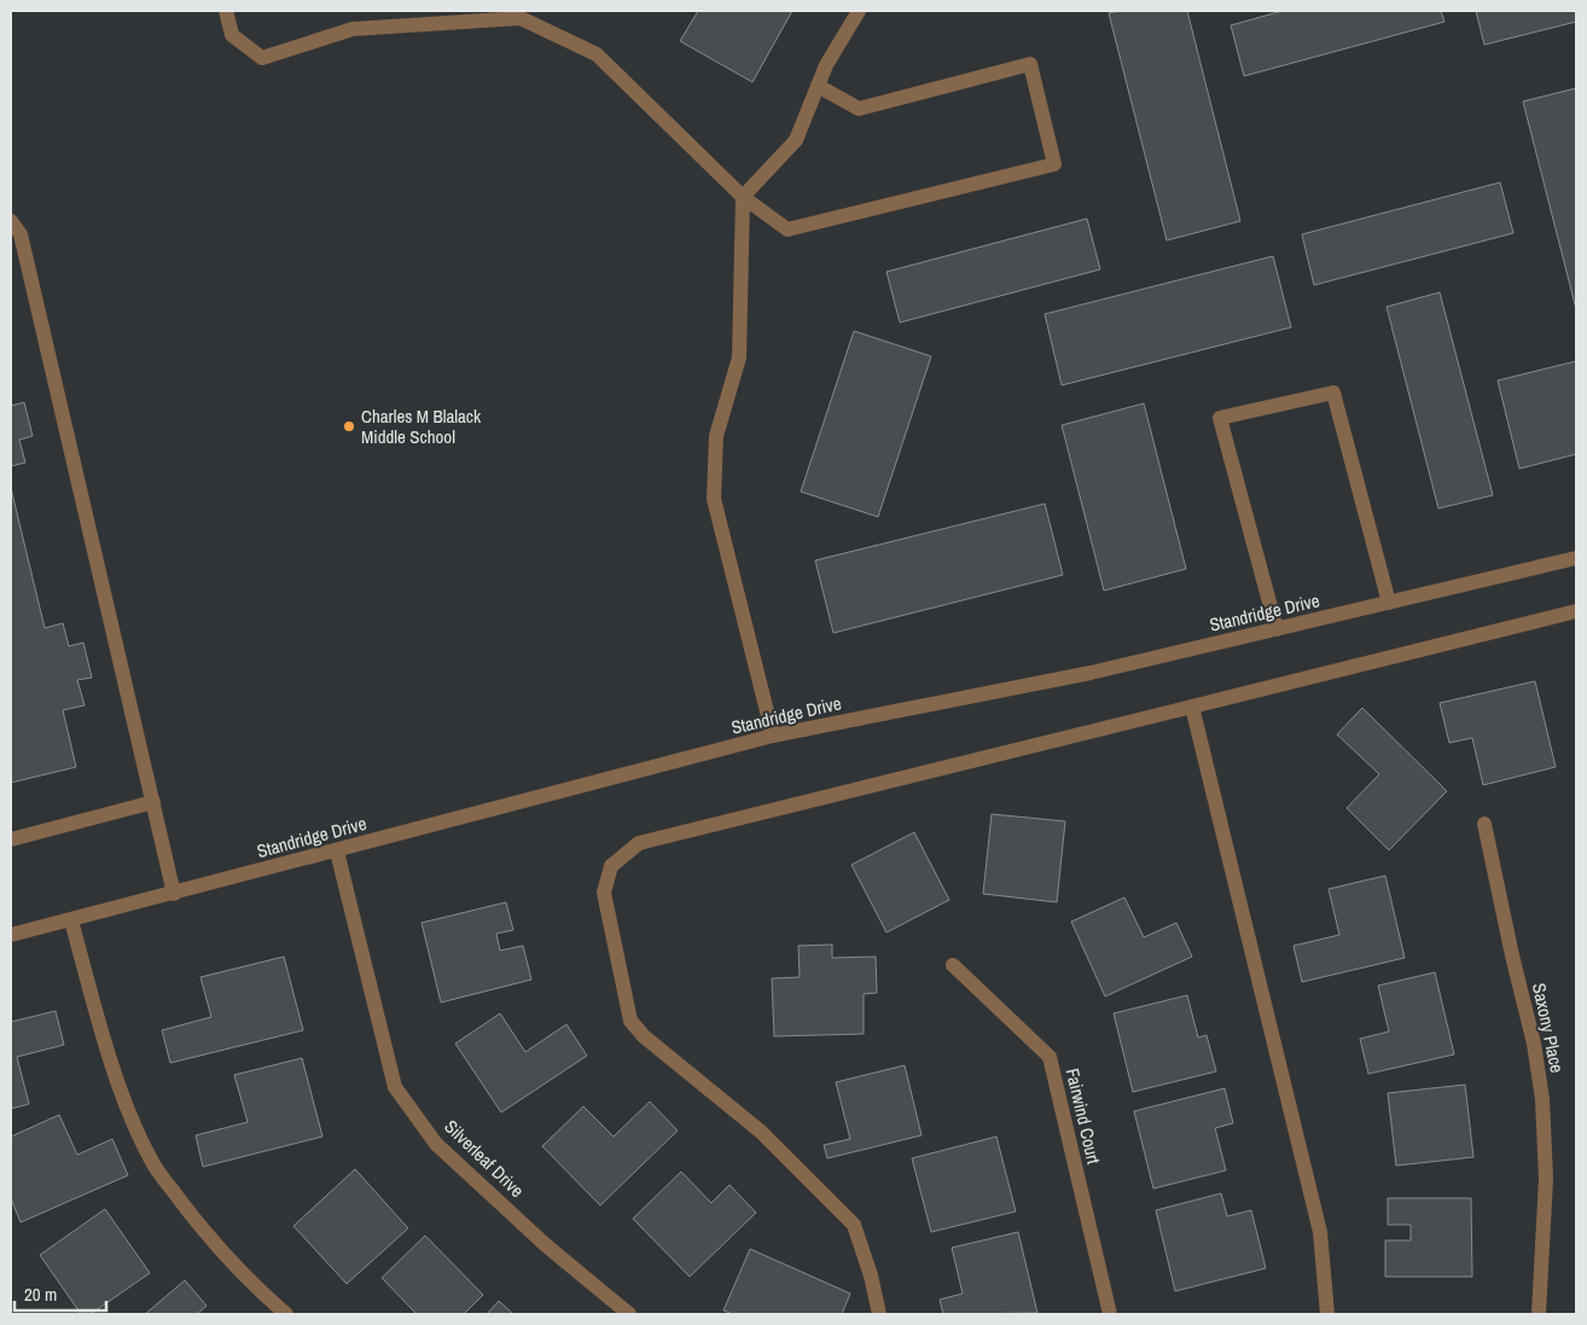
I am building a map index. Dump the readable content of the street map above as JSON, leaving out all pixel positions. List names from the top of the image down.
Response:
{
  "streets": {
    "street": [
      "Standridge Drive",
      "Saxony Place",
      "Fairwind Court",
      "Silverleaf Drive"
    ]
  },
  "crossings": [
    ["Standridge Drive", "Silverleaf Drive"]
  ],
  "places": ["Charles M Blalack Middle School"],
  "scale_bar": "20 m"
}
